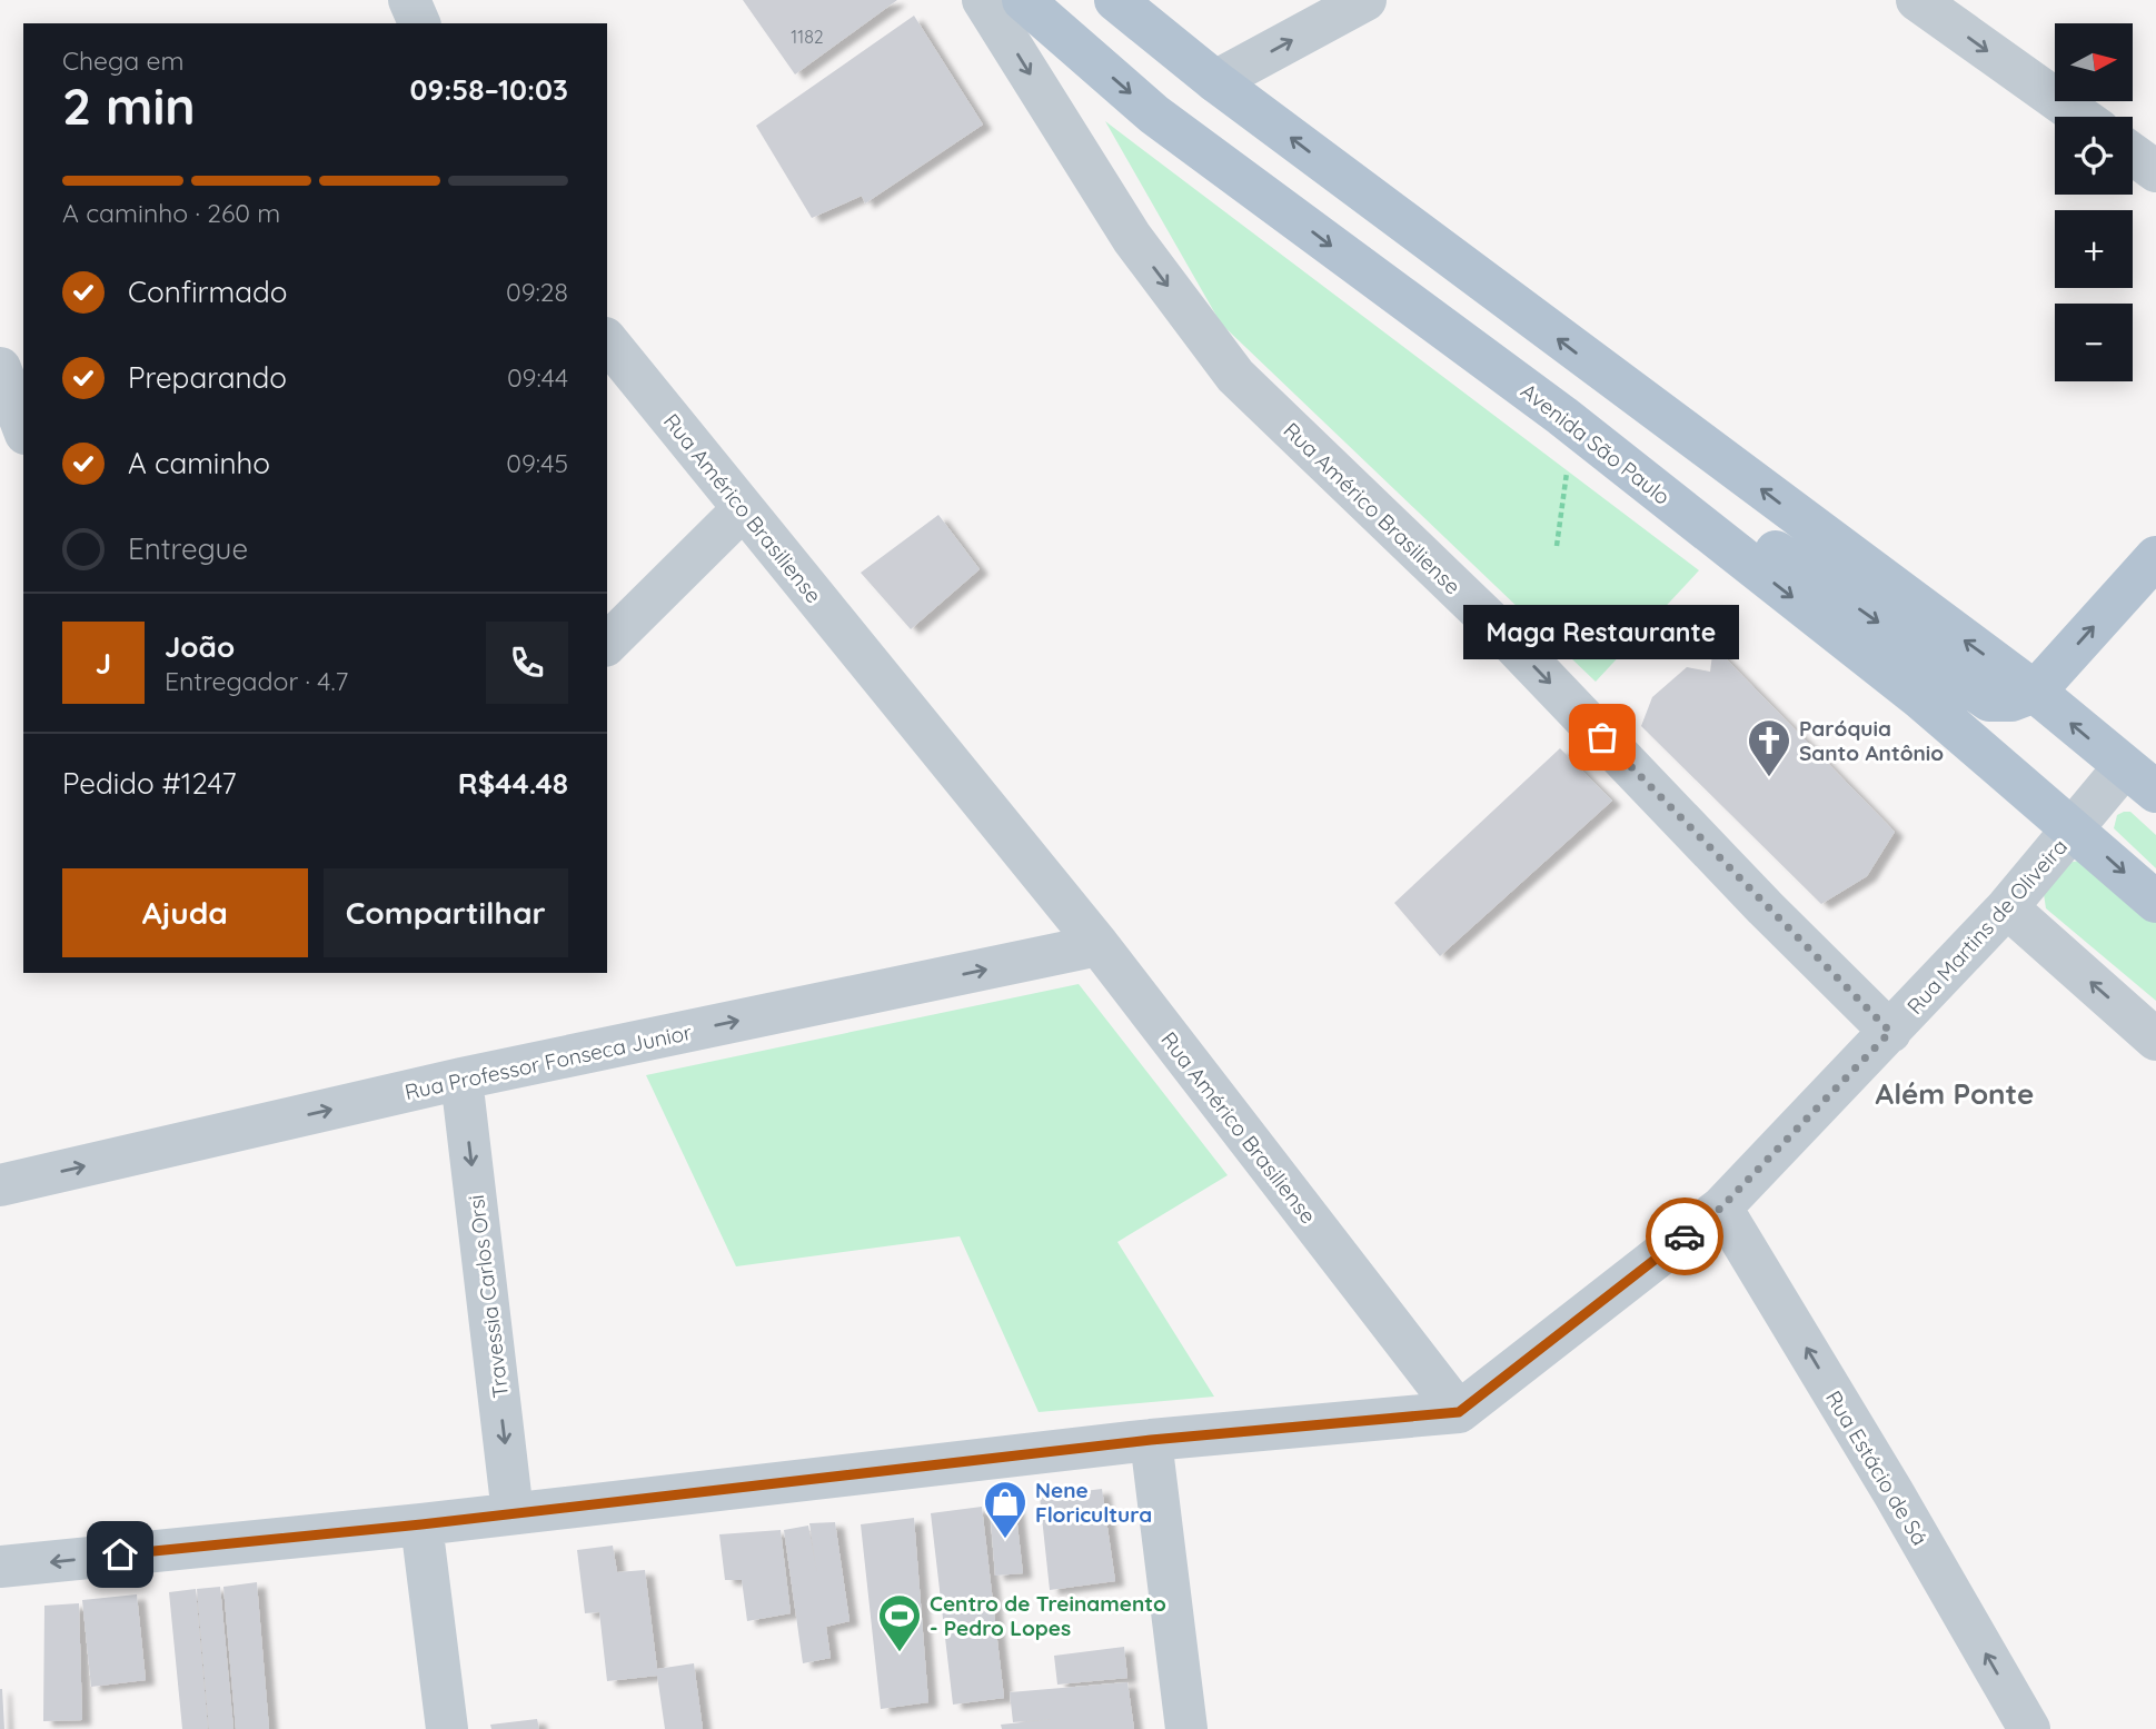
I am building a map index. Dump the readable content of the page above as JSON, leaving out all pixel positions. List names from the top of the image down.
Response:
{
  "streets": {
    "main road": ["Avenida São Paulo"],
    "street": [
      "Rua Américo Brasiliense",
      "Rua Martins de Oliveira",
      "Rua Professor Fonseca Junior",
      "Travessia Carlos Orsi",
      "Rua Estácio de Sá"
    ]
  },
  "crossings": [
    ["Avenida São Paulo", "Rua Martins de Oliveira"],
    ["Rua Américo Brasiliense", "Rua Martins de Oliveira"],
    ["Rua Américo Brasiliense", "Rua Professor Fonseca Junior"],
    ["Rua Martins de Oliveira", "Rua Estácio de Sá"],
    ["Rua Professor Fonseca Junior", "Travessia Carlos Orsi"]
  ],
  "one_way": [
    "Rua Américo Brasiliense",
    "Rua Professor Fonseca Junior",
    "Travessia Carlos Orsi",
    "Rua Estácio de Sá"
  ],
  "districts": ["Além Ponte"],
  "places": {
    "other": ["Maga Restaurante"],
    "church": ["Paróquia Santo Antônio"],
    "shop": ["Nene Floricultura"],
    "sports": ["Centro de Treinamento - Pedro Lopes"]
  },
  "house_numbers": ["1182"],
  "north": "right",
  "page": {
    "map_buttons": ["+", "−"],
    "heading": ["2 min", "Chega em", "09:58–10:03"],
    "panel": [
      "João",
      "Entregador · 4.7",
      "Pedido #1247",
      "R$44.48"
    ],
    "bar": "A caminho · 260 m",
    "list": [
      ["Confirmado", "09:28"],
      ["Preparando", "09:44"],
      ["A caminho", "09:45"],
      "Entregue"
    ],
    "bubble": "Maga Restaurante",
    "round": "J",
    "buttons": ["Ajuda", "Compartilhar"]
  }
}
